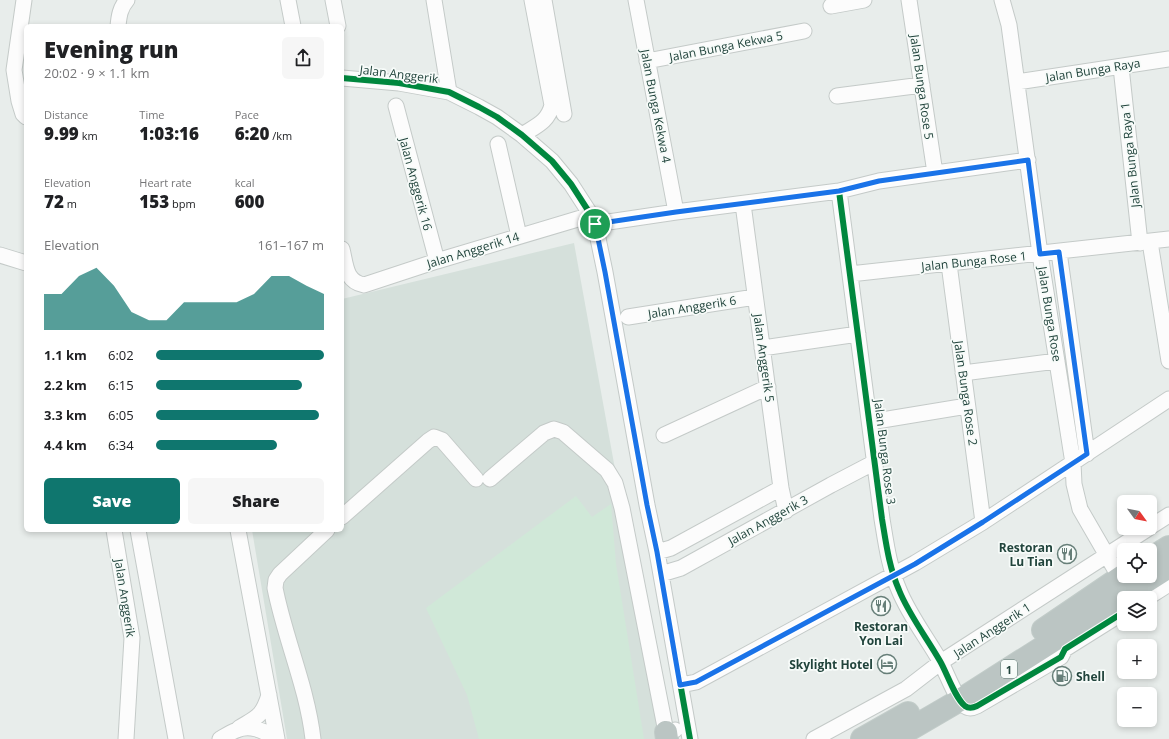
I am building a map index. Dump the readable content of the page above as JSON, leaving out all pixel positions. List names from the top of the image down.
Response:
{
  "streets": {
    "highway": ["1"],
    "street": [
      "Jalan Bunga Kekwa 5",
      "Jalan Bunga Raya",
      "Jalan Anggerik",
      "Jalan Bunga Rose 5",
      "Jalan Bunga Kekwa 4",
      "Jalan Bunga Raya 1",
      "Jalan Anggerik 16",
      "Jalan Anggerik 14",
      "Jalan Bunga Rose 1",
      "Jalan Anggerik 6",
      "Jalan Bunga Rose",
      "Jalan Anggerik 5",
      "Jalan Bunga Rose 2",
      "Jalan Bunga Rose 3",
      "Jalan Anggerik 3",
      "Jalan Anggerik 1"
    ]
  },
  "crossings": [
    ["Jalan Bunga Kekwa 5", "Jalan Bunga Kekwa 4"],
    ["Jalan Bunga Raya", "Jalan Bunga Raya 1"],
    ["Jalan Bunga Raya", "Jalan Bunga Rose"],
    ["Jalan Anggerik", "Jalan Anggerik 14"],
    ["Jalan Anggerik", "Jalan Anggerik 3"],
    ["Jalan Bunga Rose 5", "Jalan Anggerik 14"],
    ["Jalan Bunga Kekwa 4", "Jalan Anggerik 14"],
    ["Jalan Bunga Raya 1", "Jalan Bunga Rose 1"],
    ["Jalan Anggerik 16", "Jalan Anggerik 14"],
    ["Jalan Anggerik 14", "Jalan Bunga Rose"],
    ["Jalan Anggerik 14", "Jalan Anggerik 5"],
    ["Jalan Anggerik 14", "Jalan Bunga Rose 3"],
    ["Jalan Bunga Rose 1", "Jalan Bunga Rose"],
    ["Jalan Bunga Rose 1", "Jalan Bunga Rose 2"],
    ["Jalan Bunga Rose 1", "Jalan Bunga Rose 3"],
    ["Jalan Anggerik 6", "Jalan Anggerik 5"],
    ["Jalan Bunga Rose", "Jalan Anggerik 1"],
    ["Jalan Bunga Rose", "1"],
    ["Jalan Anggerik 5", "Jalan Anggerik 3"],
    ["Jalan Bunga Rose 3", "Jalan Anggerik 3"],
    ["Jalan Bunga Rose 3", "Jalan Anggerik 1"],
    ["Jalan Bunga Rose 3", "1"]
  ],
  "places": {
    "restaurant": ["Restoran Lu Tian", "Restoran Yon Lai"],
    "hotel": ["Skylight Hotel"],
    "fuel station": ["Shell"]
  },
  "north": "bottom right",
  "page": {
    "heading": ["Evening run", "20:02 · 9 × 1.1 km"],
    "stats": [
      ["Distance", "9.99 km"],
      ["Time", "1:03:16"],
      ["Pace", "6:20 /km"],
      ["Elevation", "72 m"],
      ["Heart rate", "153 bpm"],
      ["kcal", "600"]
    ],
    "chart": ["Elevation", "161–167 m"],
    "list": [
      {
        "name": "1.1 km",
        "note": "6:02"
      },
      {
        "name": "2.2 km",
        "note": "6:15"
      },
      {
        "name": "3.3 km",
        "note": "6:05"
      },
      {
        "name": "4.4 km",
        "note": "6:34"
      }
    ],
    "buttons": ["Save", "Share"],
    "map_buttons": ["+", "−"]
  }
}
